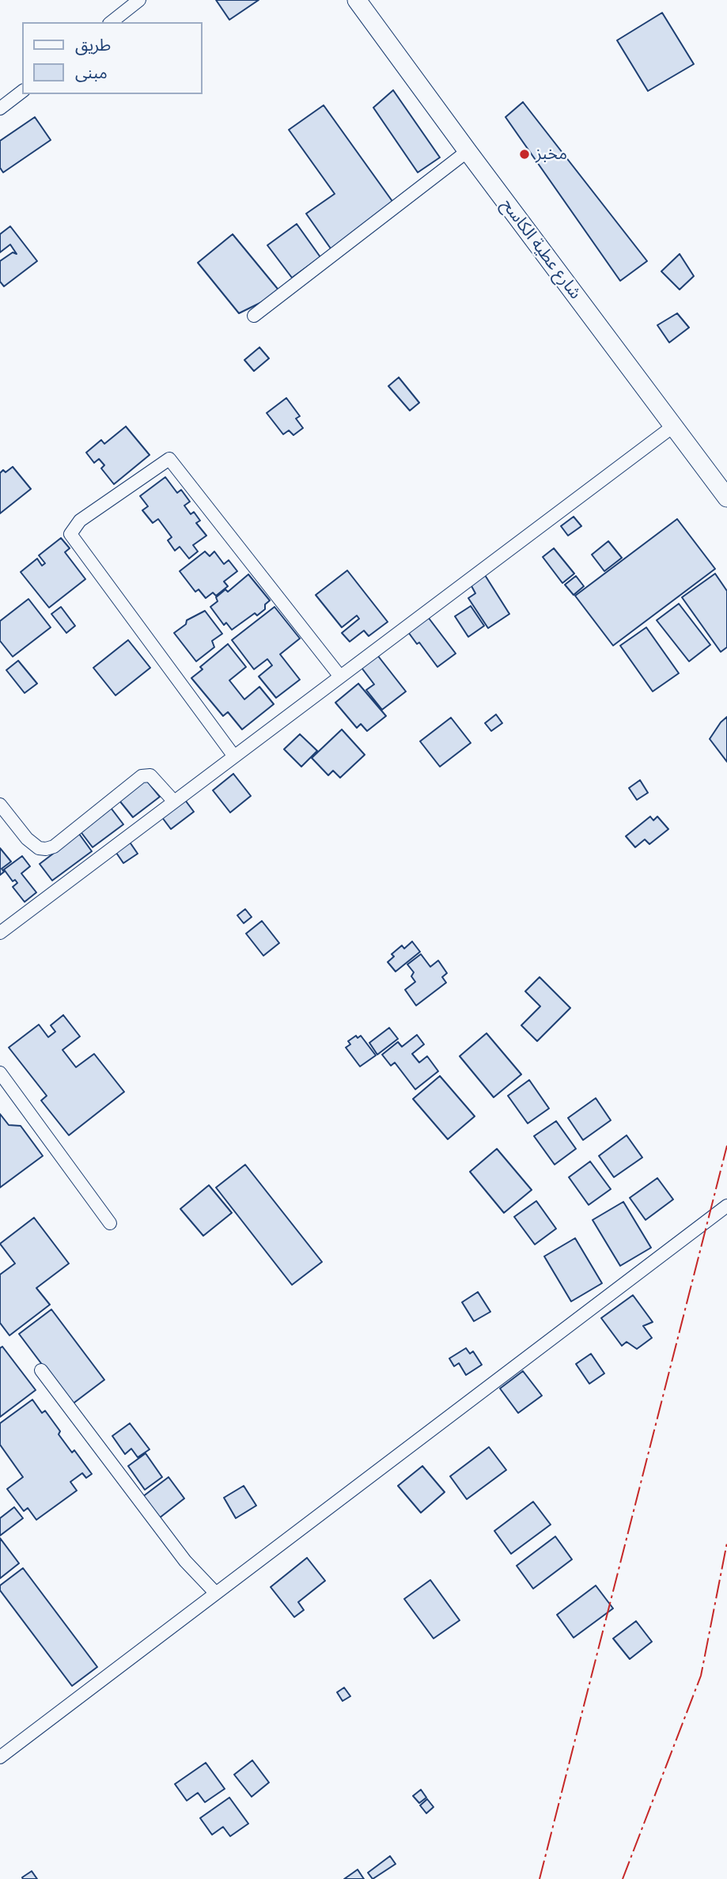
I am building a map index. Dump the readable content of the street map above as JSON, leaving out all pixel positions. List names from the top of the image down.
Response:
{
  "streets": {
    "street": ["شارع عطية الكاسح"]
  },
  "places": ["مخبز"],
  "legend": ["طريق", "مبنى"]
}
